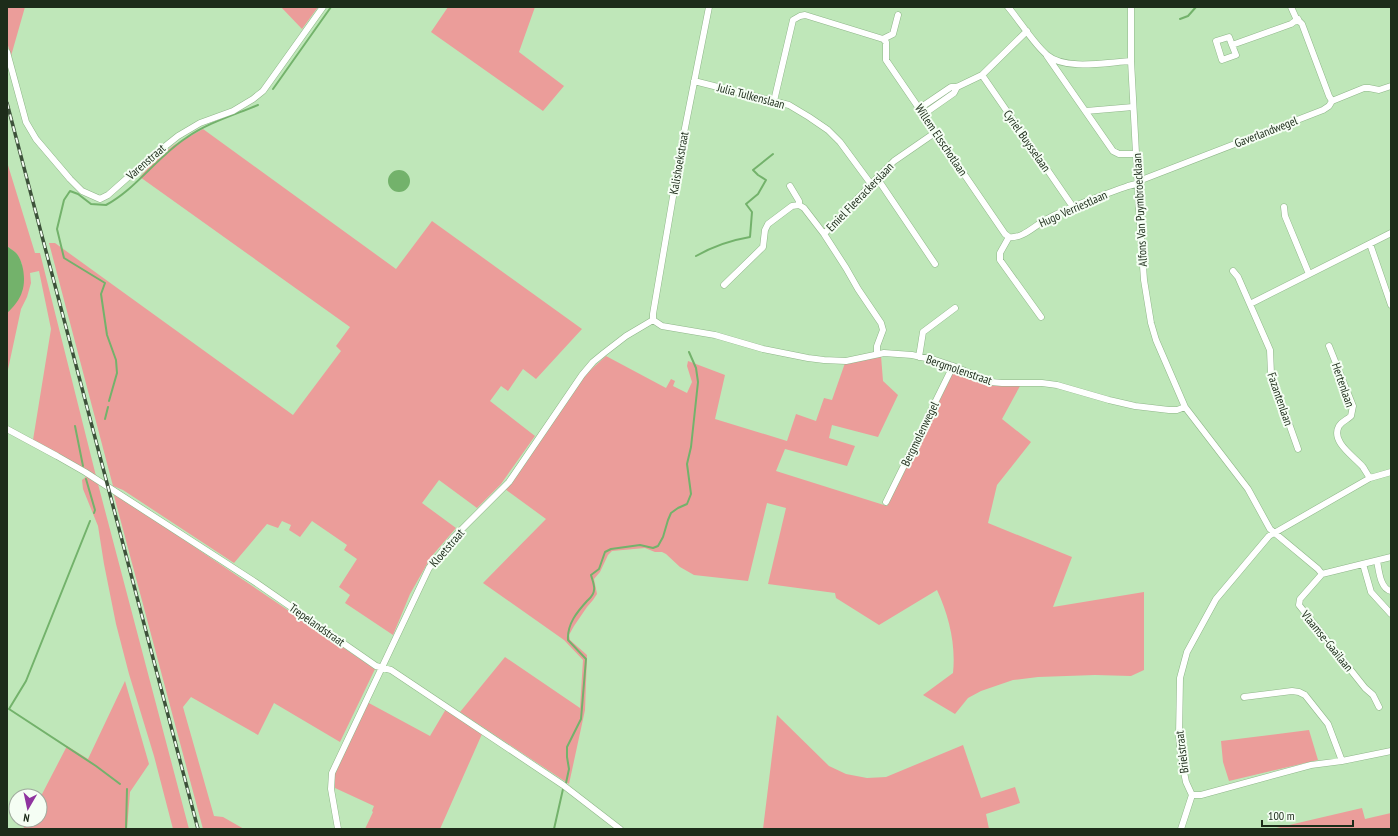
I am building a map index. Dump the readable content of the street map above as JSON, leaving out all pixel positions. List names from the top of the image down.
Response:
{
  "streets": {
    "street": [
      "Julia Tulkenslaan",
      "Gaverlandwegel",
      "Willem Elsschotlaan",
      "Cyriel Buysselaan",
      "Varenstraat",
      "Kalishoekstraat",
      "Emiel Fleerackerslaan",
      "Hugo Verriestlaan",
      "Alfons Van Puymbroecklaan",
      "Bergmolenstraat",
      "Hertenlaan",
      "Fazantenlaan",
      "Bergmolenwegel",
      "Kloetstraat",
      "Trepelandstraat",
      "Vlaamse-Gaailaan",
      "Brielstraat"
    ]
  },
  "crossings": [
    ["Julia Tulkenslaan", "Kalishoekstraat"],
    ["Julia Tulkenslaan", "Emiel Fleerackerslaan"],
    ["Gaverlandwegel", "Hugo Verriestlaan"],
    ["Gaverlandwegel", "Alfons Van Puymbroecklaan"],
    ["Willem Elsschotlaan", "Emiel Fleerackerslaan"],
    ["Willem Elsschotlaan", "Hugo Verriestlaan"],
    ["Cyriel Buysselaan", "Hugo Verriestlaan"],
    ["Kalishoekstraat", "Bergmolenstraat"],
    ["Kalishoekstraat", "Kloetstraat"],
    ["Emiel Fleerackerslaan", "Bergmolenstraat"],
    ["Hugo Verriestlaan", "Alfons Van Puymbroecklaan"],
    ["Alfons Van Puymbroecklaan", "Bergmolenstraat"],
    ["Bergmolenstraat", "Bergmolenwegel"],
    ["Bergmolenstraat", "Kloetstraat"],
    ["Kloetstraat", "Trepelandstraat"]
  ],
  "scale_bar": "100 m",
  "north": "bottom"
}
